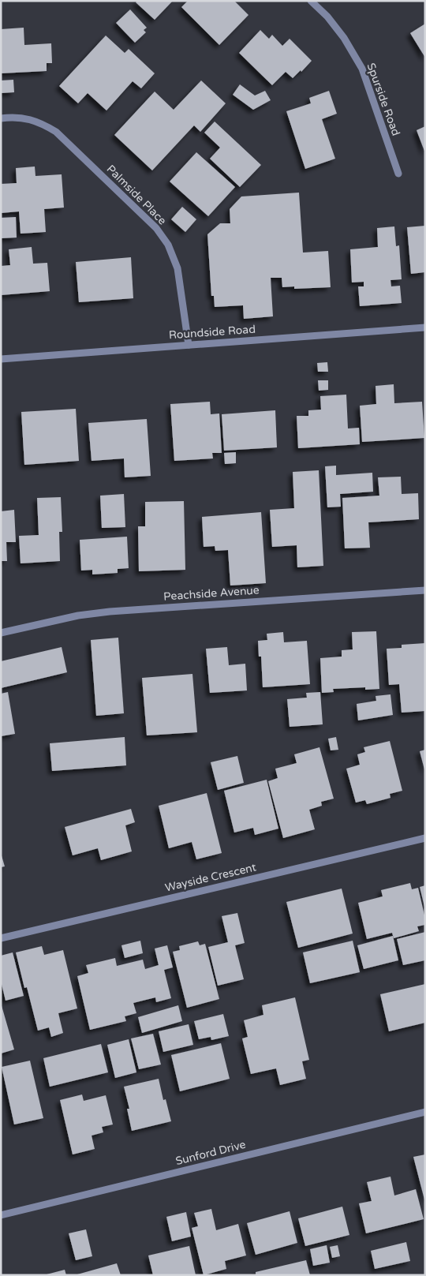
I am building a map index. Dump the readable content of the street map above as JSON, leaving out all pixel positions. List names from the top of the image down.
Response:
{
  "streets": {
    "street": [
      "Spurside Road",
      "Palmside Place",
      "Roundside Road",
      "Peachside Avenue",
      "Wayside Crescent",
      "Sunford Drive"
    ]
  },
  "crossings": [
    ["Palmside Place", "Roundside Road"]
  ]
}
